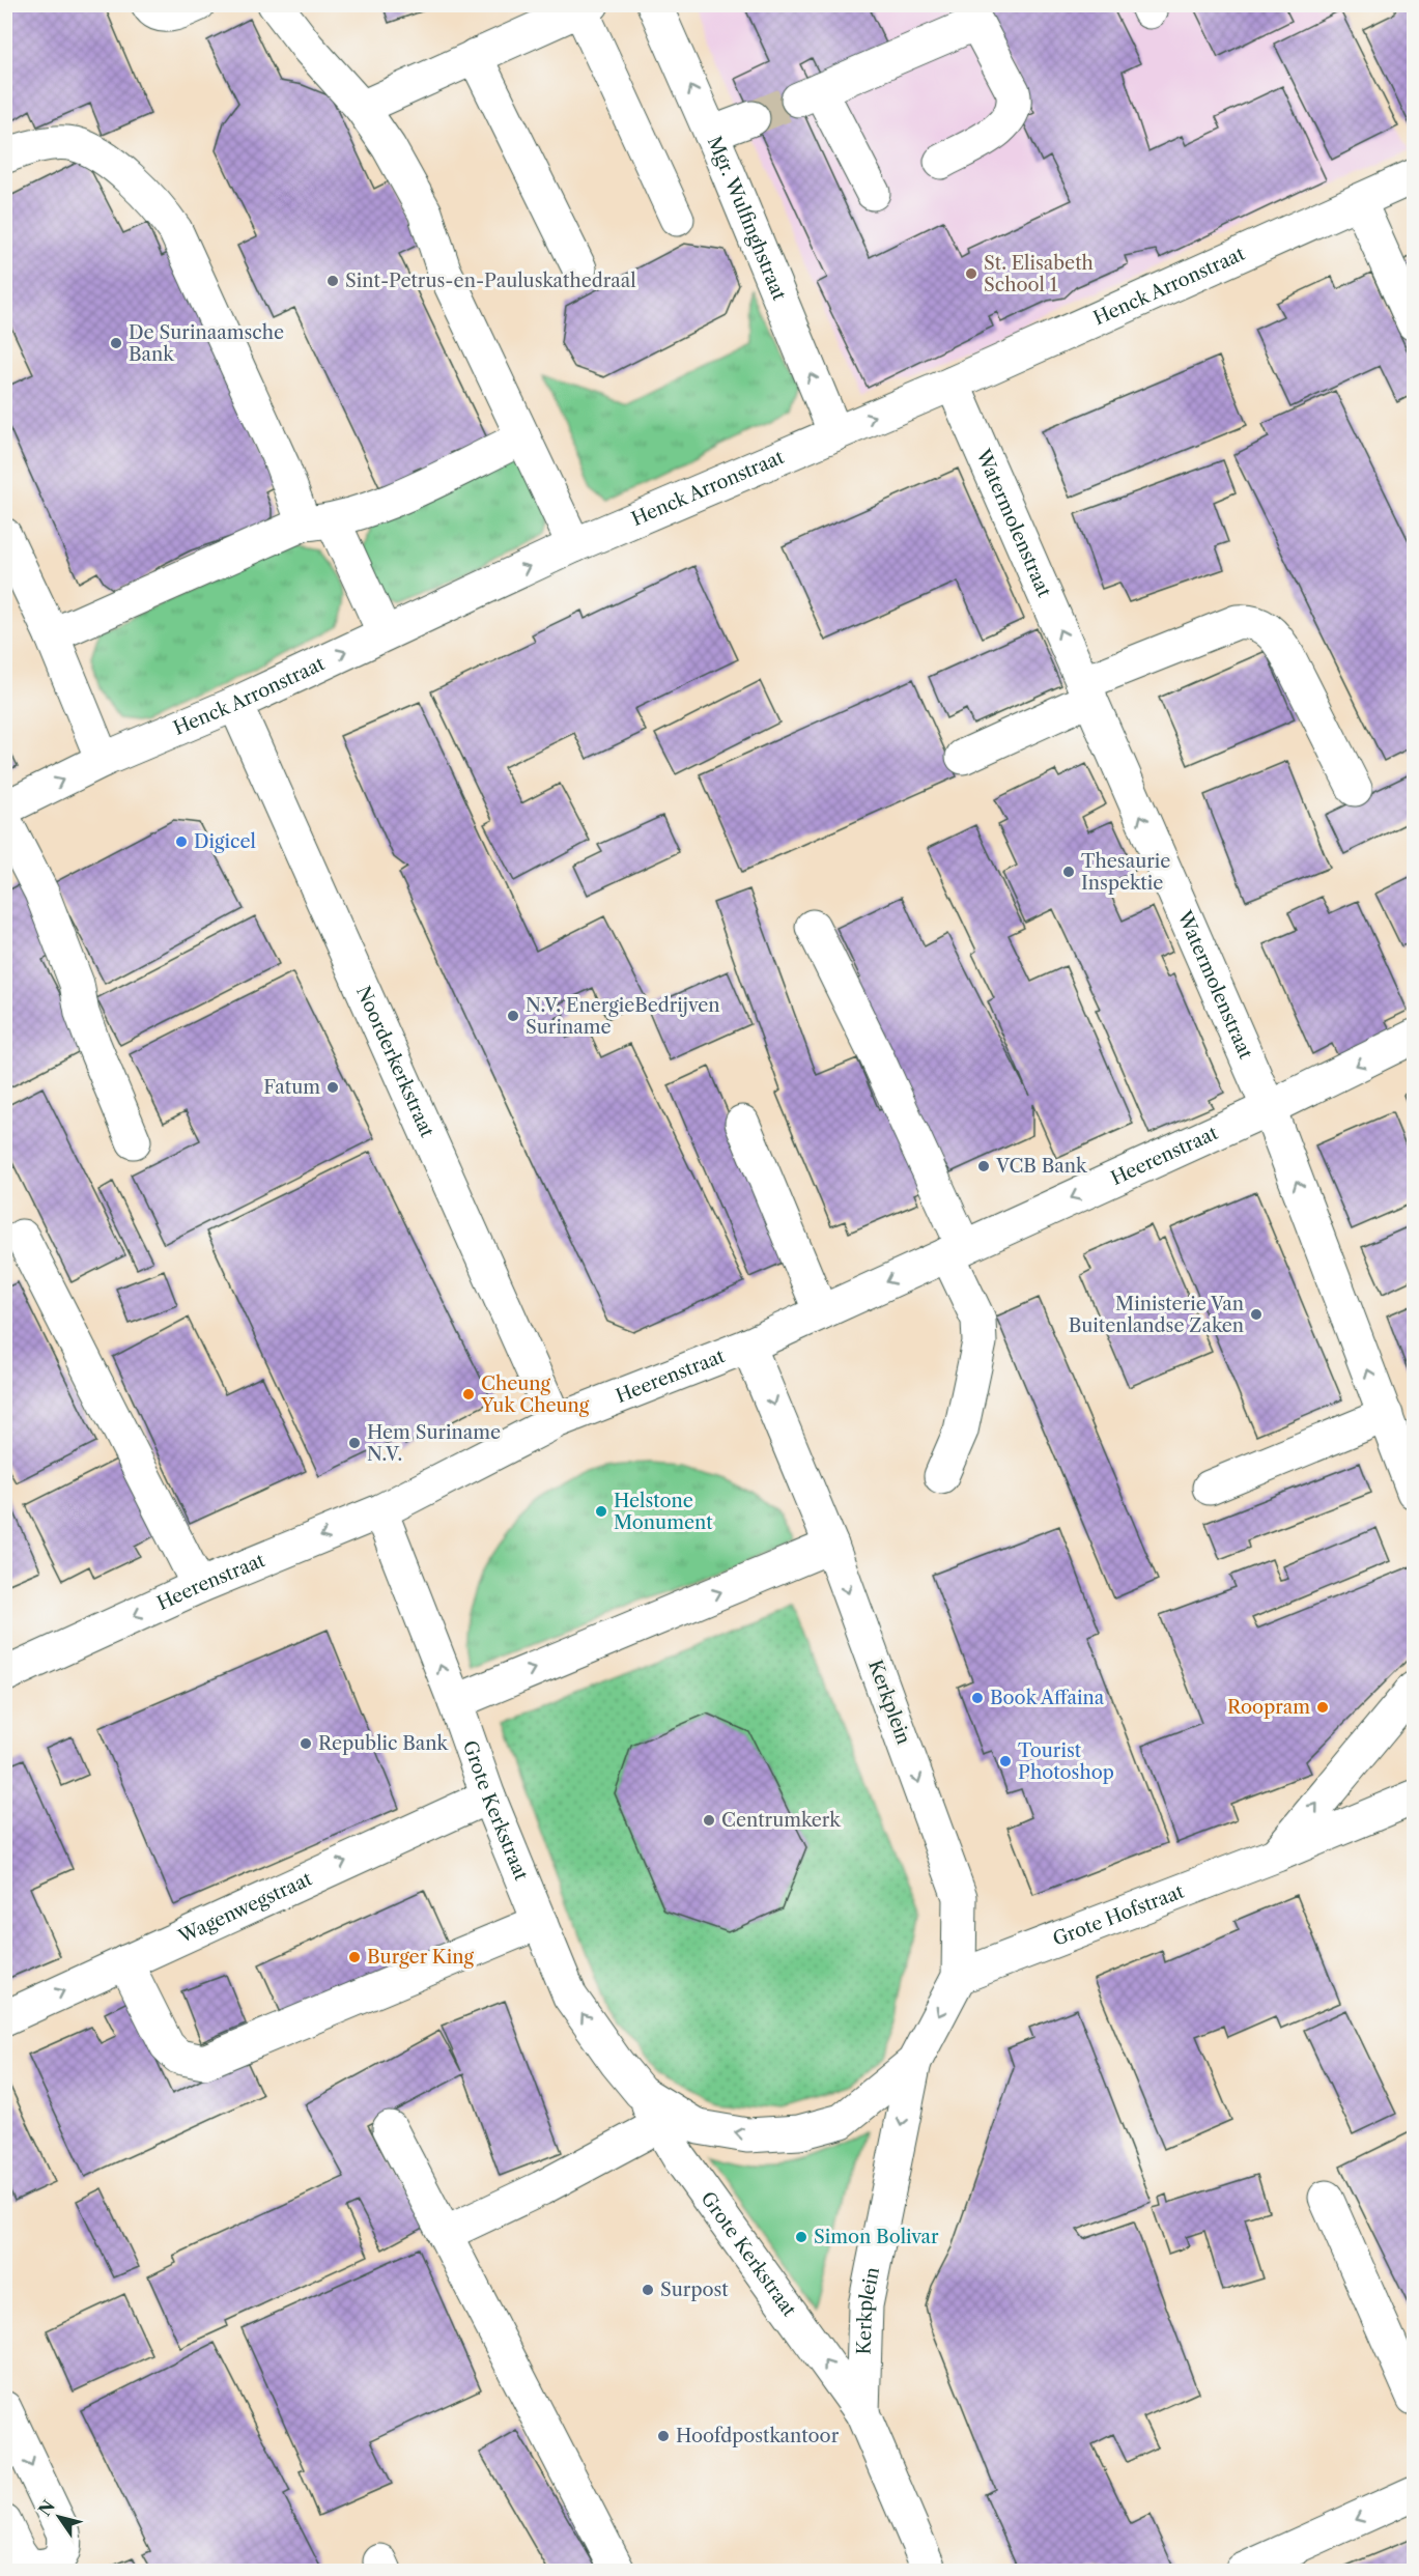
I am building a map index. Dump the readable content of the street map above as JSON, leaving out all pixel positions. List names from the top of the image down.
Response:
{
  "streets": {
    "street": [
      "Mgr. Wulfinghstraat",
      "Henck Arronstraat",
      "Watermolenstraat",
      "Noorderkerkstraat",
      "Heerenstraat",
      "Kerkplein",
      "Grote Kerkstraat",
      "Wagenwegstraat",
      "Grote Hofstraat"
    ]
  },
  "crossings": [
    ["Mgr. Wulfinghstraat", "Henck Arronstraat"],
    ["Henck Arronstraat", "Watermolenstraat"],
    ["Henck Arronstraat", "Noorderkerkstraat"],
    ["Watermolenstraat", "Heerenstraat"],
    ["Noorderkerkstraat", "Heerenstraat"],
    ["Heerenstraat", "Kerkplein"],
    ["Heerenstraat", "Grote Kerkstraat"],
    ["Kerkplein", "Grote Kerkstraat"],
    ["Kerkplein", "Grote Hofstraat"],
    ["Grote Kerkstraat", "Wagenwegstraat"]
  ],
  "one_way": [
    "Watermolenstraat",
    "Heerenstraat",
    "Kerkplein",
    "Wagenwegstraat"
  ],
  "places": [
    "St. Elisabeth School 1",
    "Sint-Petrus-en-Pauluskathedraal",
    "De Surinaamsche Bank",
    "Digicel",
    "Thesaurie Inspektie",
    "N.V. EnergieBedrijven Suriname",
    "Fatum",
    "VCB Bank",
    "Ministerie Van Buitenlandse Zaken",
    "Cheung Yuk Cheung",
    "Hem Suriname N.V.",
    "Helstone Monument",
    "Book Affaina",
    "Roopram",
    "Republic Bank",
    "Tourist Photoshop",
    "Centrumkerk",
    "Burger King",
    "Simon Bolivar",
    "Surpost",
    "Hoofdpostkantoor"
  ],
  "north": "top left"
}
